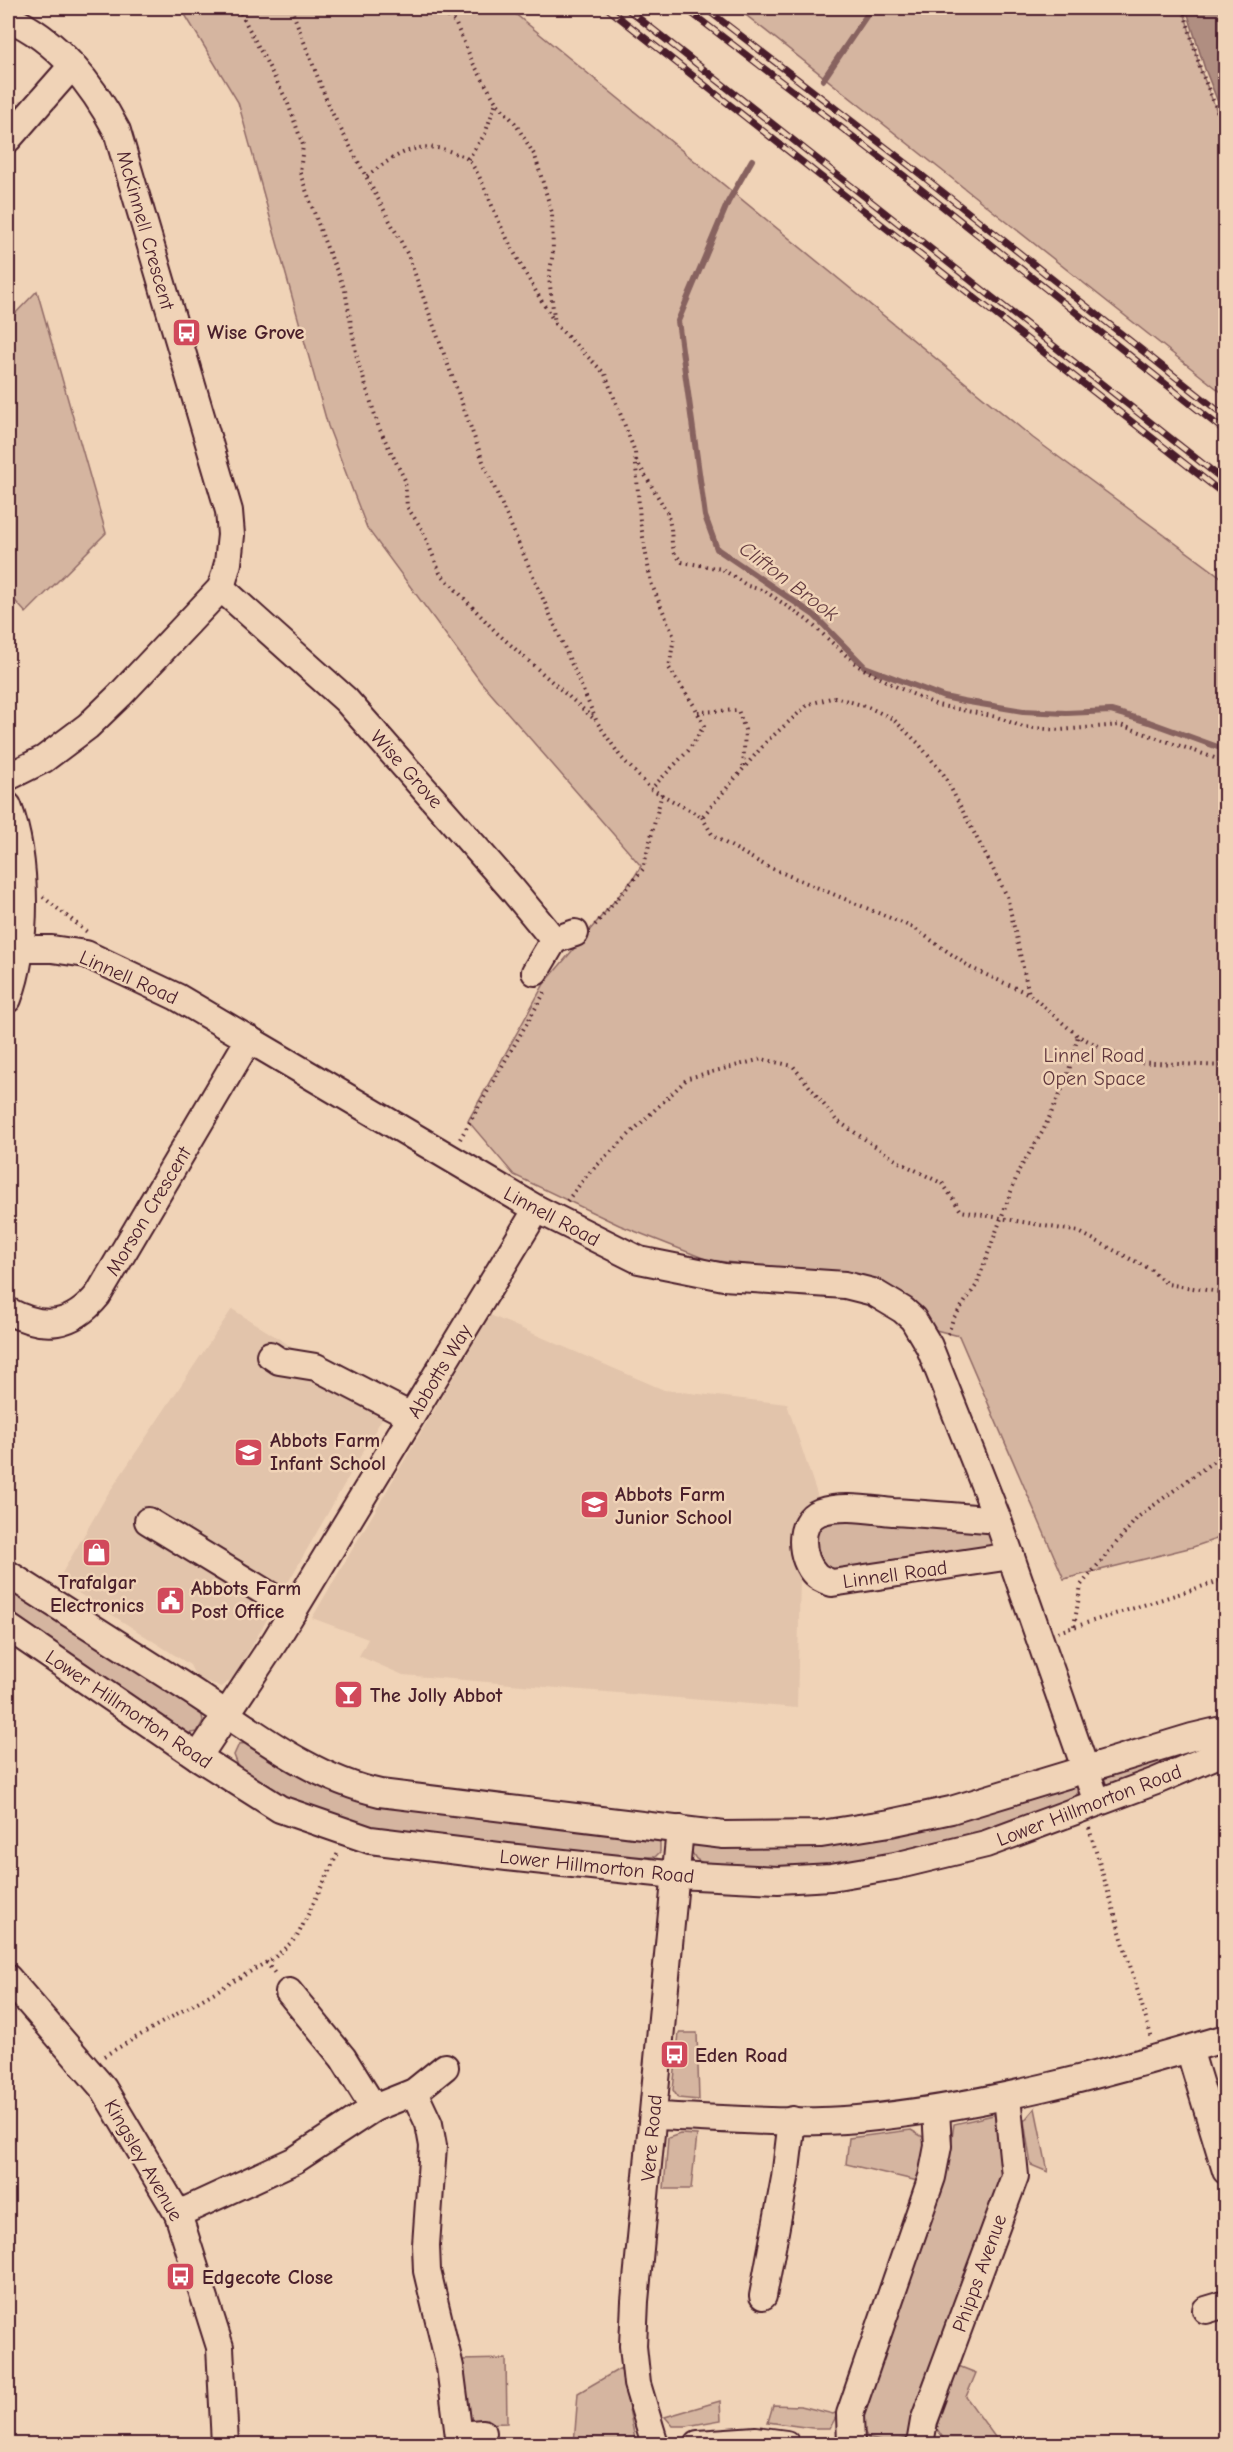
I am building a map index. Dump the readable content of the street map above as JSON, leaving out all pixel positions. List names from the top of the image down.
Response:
{
  "streets": {
    "street": [
      "McKinnell Crescent",
      "Wise Grove",
      "Linnell Road",
      "Morson Crescent",
      "Abbotts Way",
      "Lower Hillmorton Road",
      "Vere Road",
      "Kingsley Avenue",
      "Phipps Avenue"
    ]
  },
  "crossings": [
    ["McKinnell Crescent", "Wise Grove"],
    ["Linnell Road", "Morson Crescent"],
    ["Linnell Road", "Abbotts Way"],
    ["Linnell Road", "Lower Hillmorton Road"],
    ["Abbotts Way", "Lower Hillmorton Road"],
    ["Lower Hillmorton Road", "Vere Road"]
  ],
  "water": ["Clifton Brook"],
  "parks": ["Linnel Road Open Space"],
  "places": {
    "bus stop": ["Wise Grove", "Eden Road", "Edgecote Close"],
    "school or university": ["Abbots Farm Infant School", "Abbots Farm Junior School"],
    "shop": ["Trafalgar Electronics"],
    "public building": ["Abbots Farm Post Office"],
    "bar": ["The Jolly Abbot"]
  }
}
